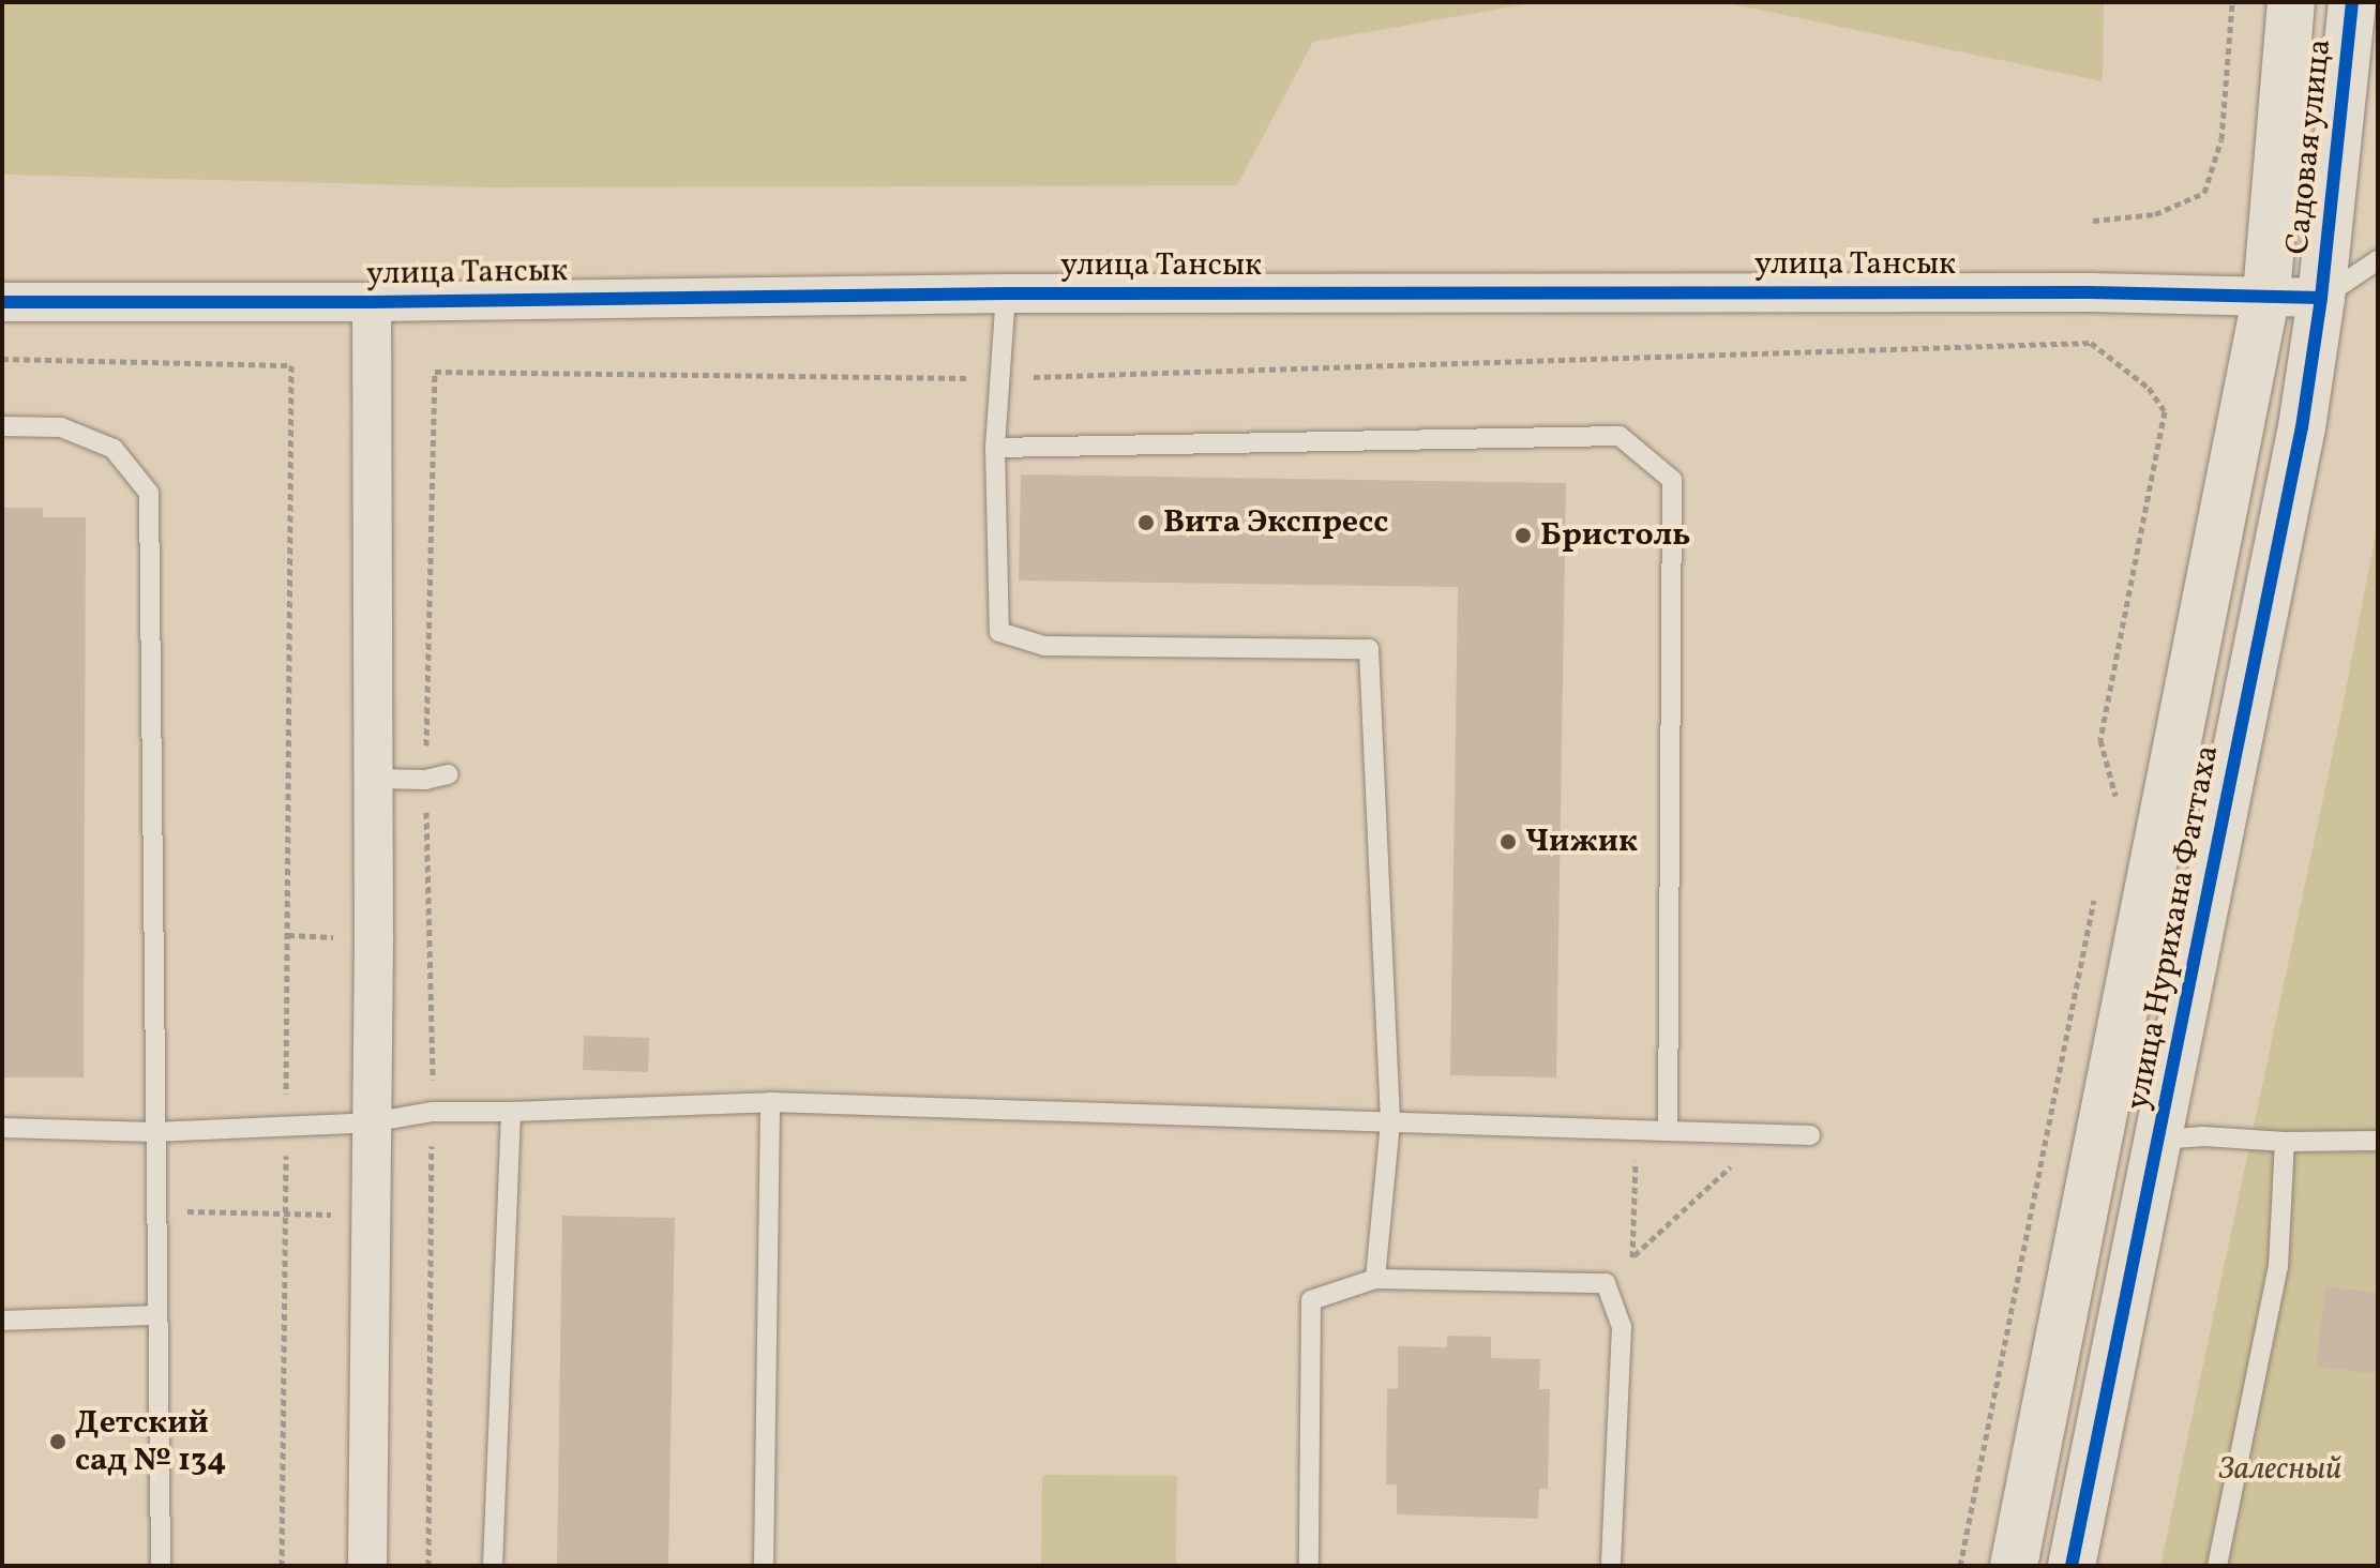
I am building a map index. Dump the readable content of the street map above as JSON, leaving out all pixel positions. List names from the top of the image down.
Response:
{
  "streets": {
    "street": ["Садовая улица", "улица Тансык", "улица Нурихана Фаттаха"]
  },
  "crossings": [
    ["Садовая улица", "улица Тансык"],
    ["Садовая улица", "улица Нурихана Фаттаха"],
    ["улица Тансык", "улица Нурихана Фаттаха"]
  ],
  "parks": ["Залесный"],
  "places": [
    "Вита Экспресс",
    "Бристоль",
    "Чижик",
    "Детский сад № 134"
  ]
}
